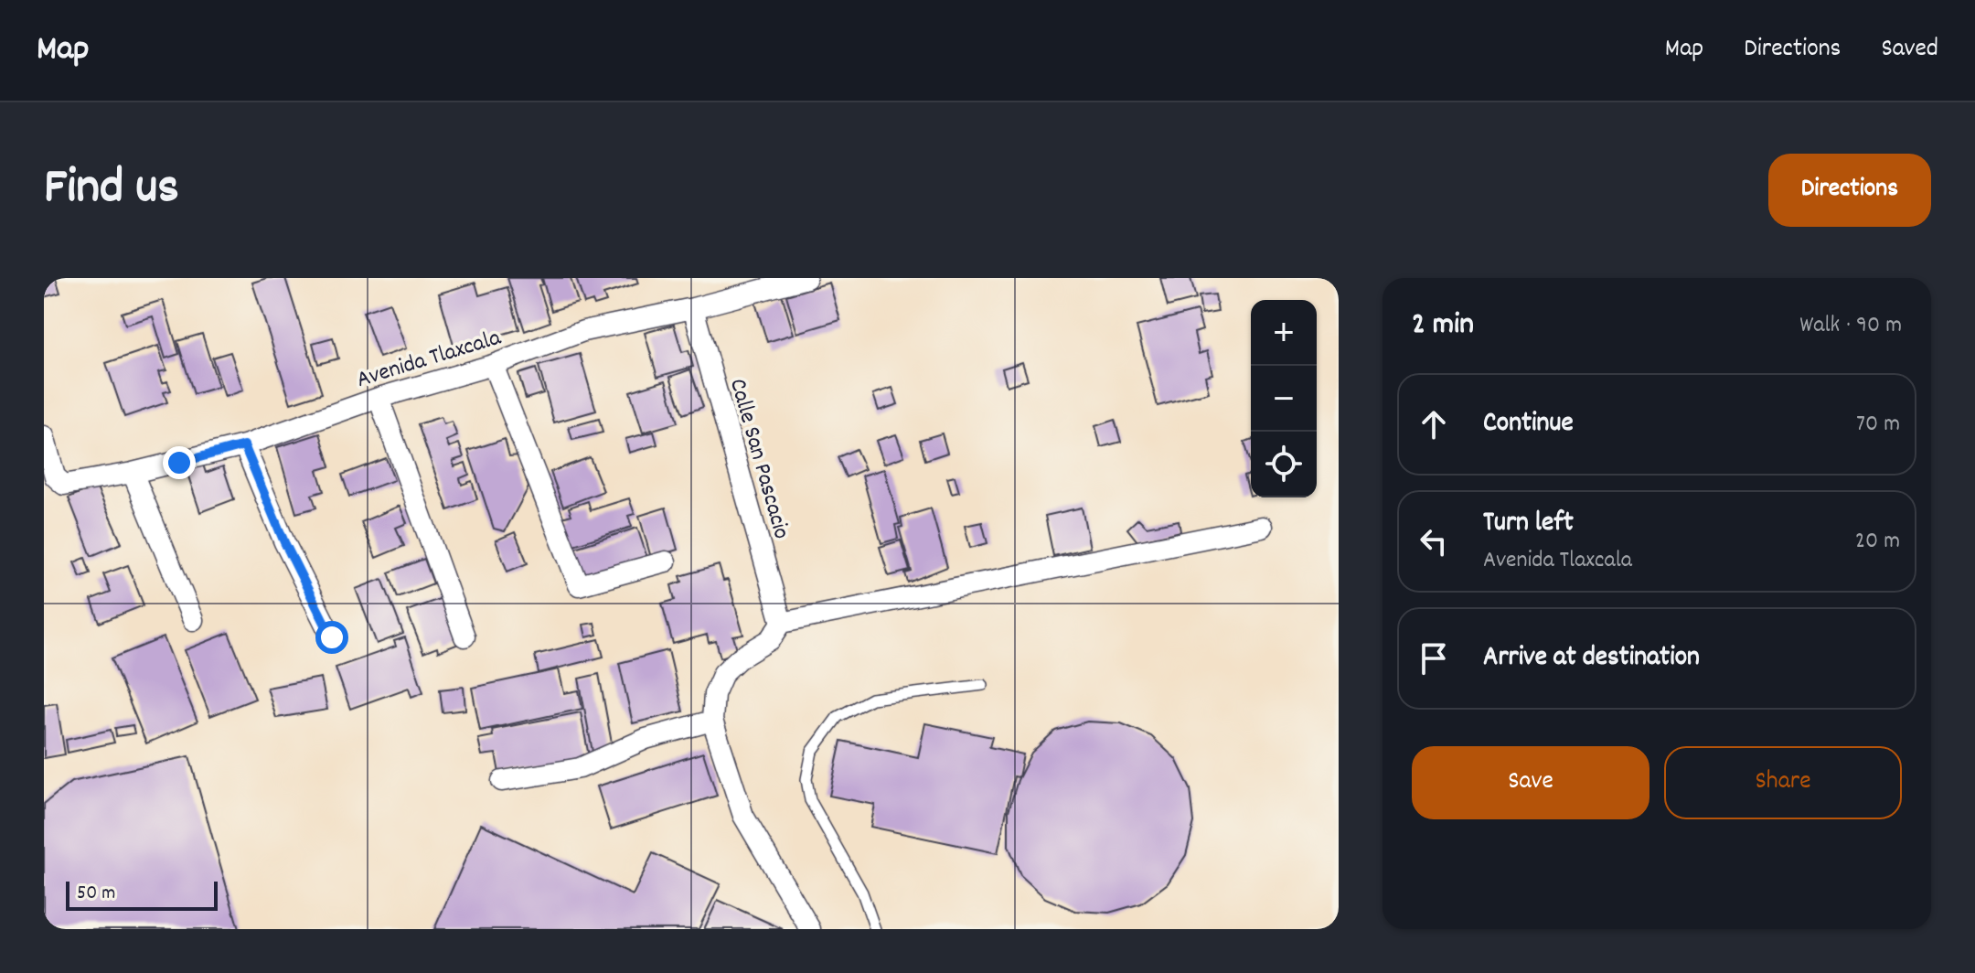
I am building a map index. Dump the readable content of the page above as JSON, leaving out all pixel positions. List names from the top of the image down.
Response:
{
  "streets": {
    "street": ["Avenida Tlaxcala", "Calle San Pascacio"]
  },
  "crossings": [
    ["Avenida Tlaxcala", "Calle San Pascacio"]
  ],
  "scale_bar": "50 m",
  "page": {
    "header": "Map",
    "nav": ["Map", "Directions", "Saved"],
    "title": "Find us",
    "buttons": [
      "Directions",
      ["Save", "Share"]
    ],
    "heading": ["2 min", "Walk · 90 m"],
    "map_buttons": ["+", "−"],
    "list": [
      ["Continue", "70 m"],
      ["Turn left", "Avenida Tlaxcala", "20 m"],
      "Arrive at destination"
    ],
    "scale": "50 m"
  }
}
